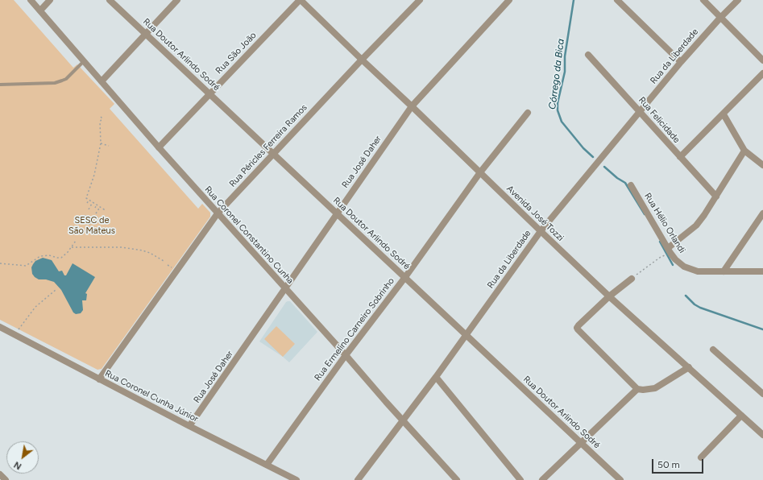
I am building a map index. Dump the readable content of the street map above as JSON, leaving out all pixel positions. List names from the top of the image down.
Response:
{
  "streets": {
    "street": [
      "Rua São João",
      "Rua Doutor Arlindo Sodré",
      "Rua da Liberdade",
      "Rua Felicidade",
      "Rua Péricles Ferreira Ramos",
      "Rua José Daher",
      "Avenida José Tozzi",
      "Rua Hélio Orlandi",
      "Rua Coronel Constantino Cunha",
      "Rua Ermelino Carneiro Sobrinho",
      "Rua Coronel Cunha Júnior"
    ]
  },
  "crossings": [
    ["Rua São João", "Rua Doutor Arlindo Sodré"],
    ["Rua São João", "Avenida José Tozzi"],
    ["Rua São João", "Rua Coronel Constantino Cunha"],
    ["Rua Doutor Arlindo Sodré", "Rua da Liberdade"],
    ["Rua Doutor Arlindo Sodré", "Rua Péricles Ferreira Ramos"],
    ["Rua Doutor Arlindo Sodré", "Rua José Daher"],
    ["Rua Doutor Arlindo Sodré", "Rua Ermelino Carneiro Sobrinho"],
    ["Rua da Liberdade", "Rua Felicidade"],
    ["Rua da Liberdade", "Avenida José Tozzi"],
    ["Rua da Liberdade", "Rua Coronel Constantino Cunha"],
    ["Rua Péricles Ferreira Ramos", "Avenida José Tozzi"],
    ["Rua Péricles Ferreira Ramos", "Rua Coronel Constantino Cunha"],
    ["Rua Péricles Ferreira Ramos", "Rua Coronel Cunha Júnior"],
    ["Rua José Daher", "Avenida José Tozzi"],
    ["Rua José Daher", "Rua Coronel Constantino Cunha"],
    ["Rua José Daher", "Rua Coronel Cunha Júnior"],
    ["Avenida José Tozzi", "Rua Ermelino Carneiro Sobrinho"],
    ["Rua Coronel Constantino Cunha", "Rua Ermelino Carneiro Sobrinho"],
    ["Rua Ermelino Carneiro Sobrinho", "Rua Coronel Cunha Júnior"]
  ],
  "water": ["Córrego da Bica"],
  "parks": ["SESC de São Mateus"],
  "scale_bar": "50 m",
  "north": "bottom left"
}
